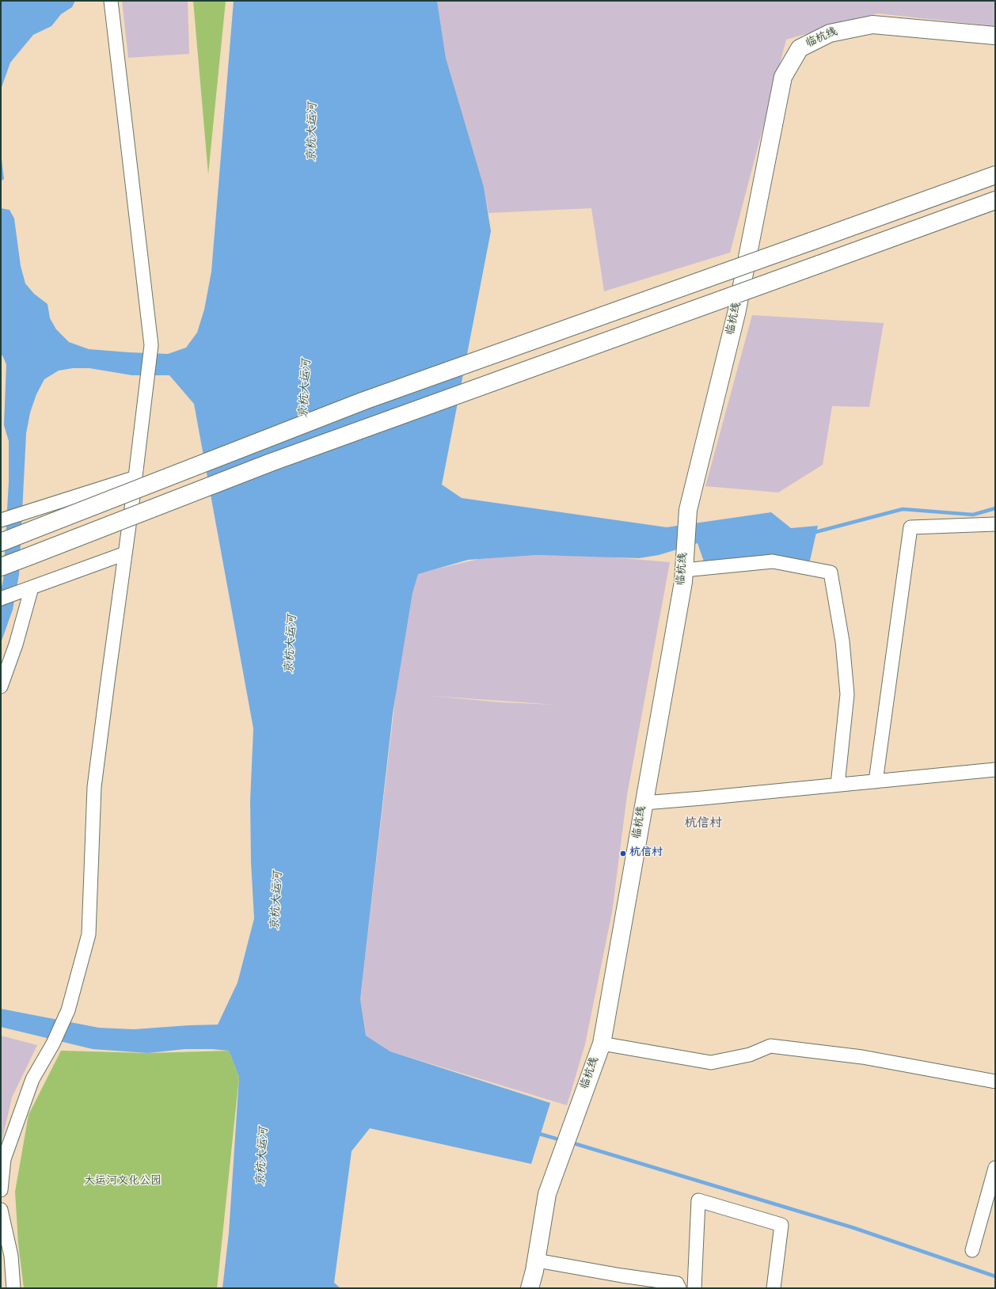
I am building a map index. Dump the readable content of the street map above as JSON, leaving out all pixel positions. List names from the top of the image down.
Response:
{
  "streets": {
    "main road": ["临杭线"]
  },
  "districts": ["杭信村"],
  "water": ["京杭大运河"],
  "parks": ["大运河文化公园"],
  "places": ["杭信村"]
}
